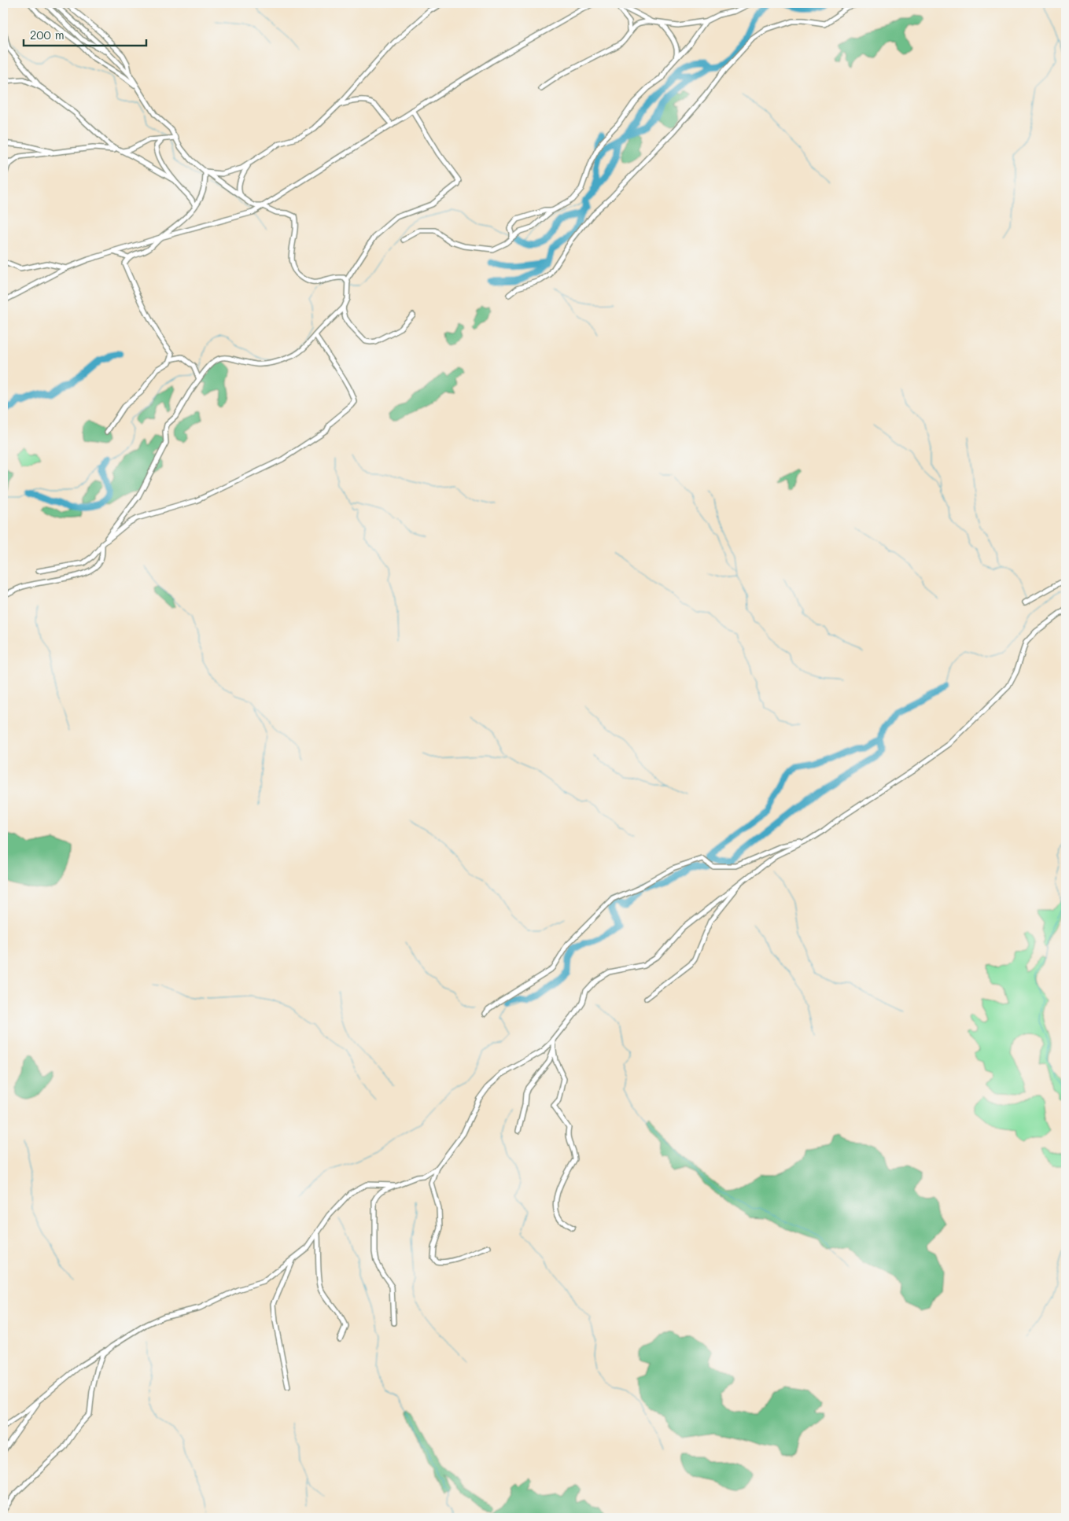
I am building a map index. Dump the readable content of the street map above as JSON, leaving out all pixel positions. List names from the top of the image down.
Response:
{
  "scale_bar": "200 m"
}
